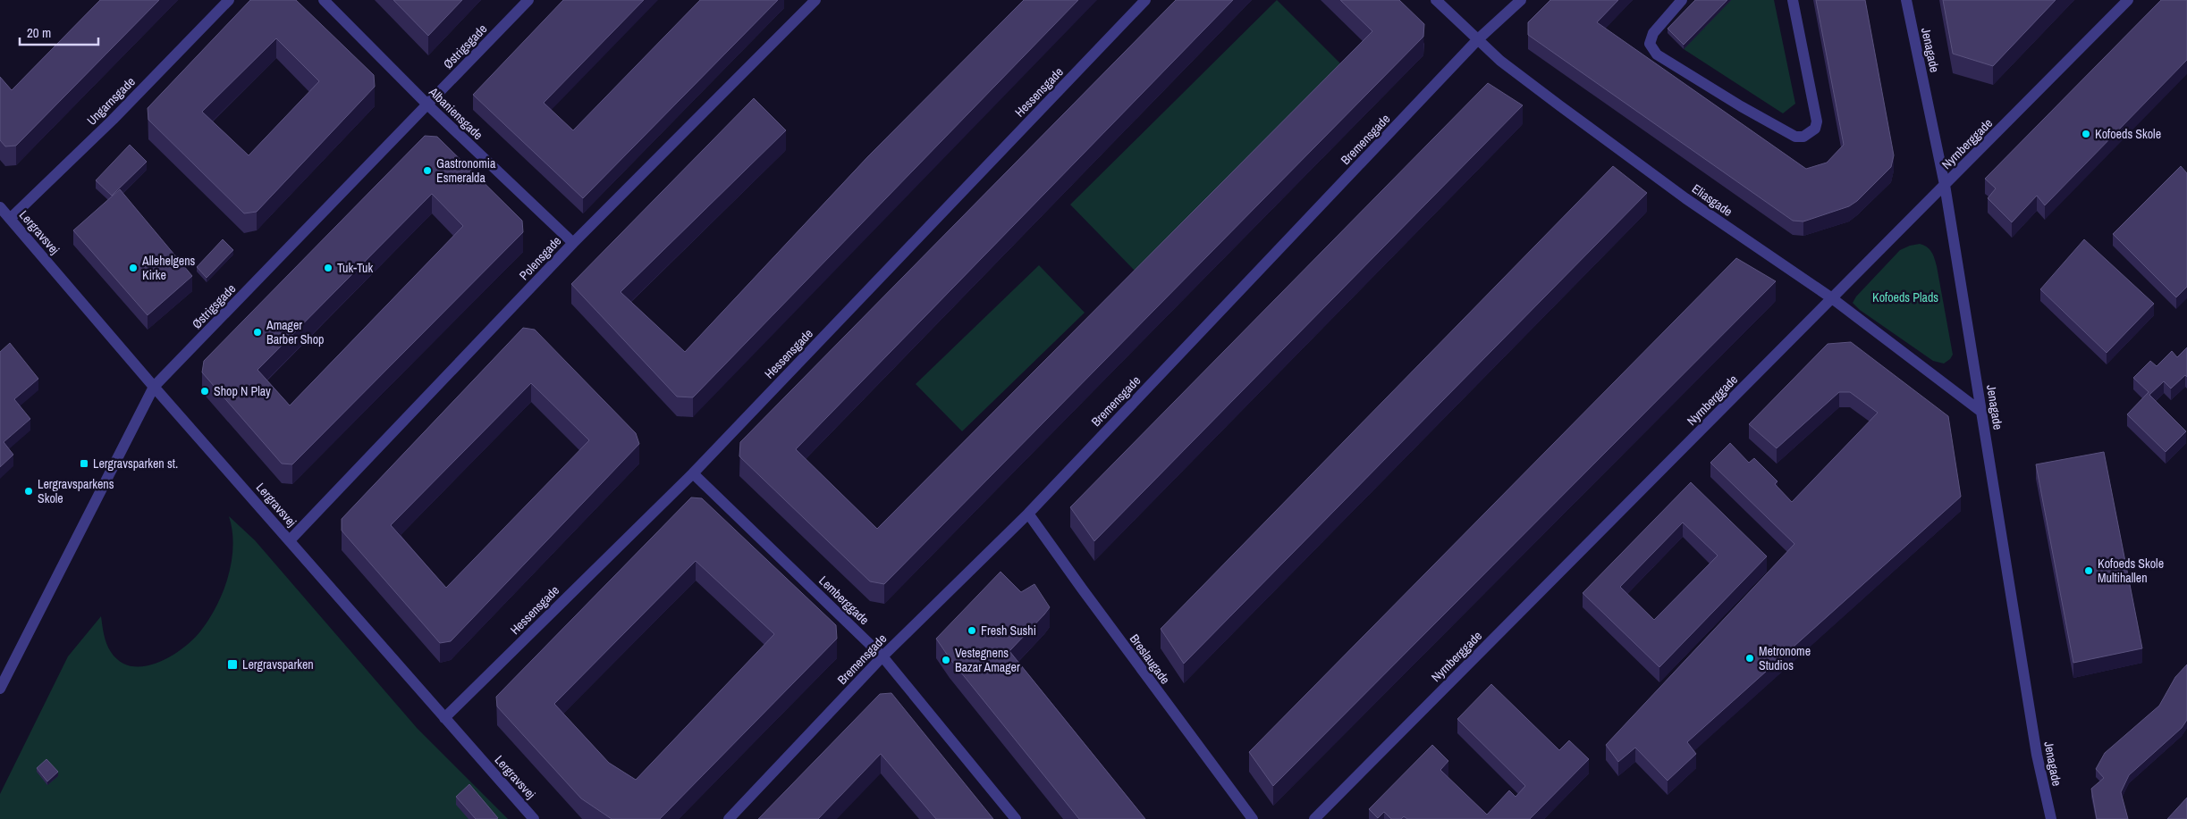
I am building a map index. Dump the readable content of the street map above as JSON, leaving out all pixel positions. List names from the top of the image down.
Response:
{
  "streets": {
    "street": [
      "Østrigsgade",
      "Jenagade",
      "Hessensgade",
      "Ungarnsgade",
      "Albaniensgade",
      "Bremensgade",
      "Nyrnberggade",
      "Eliasgade",
      "Lergravsvej",
      "Polensgade",
      "Lemberggade",
      "Breslaugade"
    ]
  },
  "crossings": [
    ["Østrigsgade", "Albaniensgade"],
    ["Østrigsgade", "Lergravsvej"],
    ["Jenagade", "Nyrnberggade"],
    ["Jenagade", "Eliasgade"],
    ["Hessensgade", "Lergravsvej"],
    ["Hessensgade", "Lemberggade"],
    ["Ungarnsgade", "Lergravsvej"],
    ["Albaniensgade", "Polensgade"],
    ["Bremensgade", "Eliasgade"],
    ["Bremensgade", "Lemberggade"],
    ["Bremensgade", "Breslaugade"],
    ["Nyrnberggade", "Eliasgade"],
    ["Lergravsvej", "Polensgade"]
  ],
  "parks": ["Kofoeds Plads"],
  "places": {
    "other": [
      "Kofoeds Skole",
      "Gastronomia Esmeralda",
      "Allehelgens Kirke",
      "Tuk-Tuk",
      "Amager Barber Shop",
      "Shop N Play",
      "Lergravsparkens Skole",
      "Kofoeds Skole Multihallen",
      "Fresh Sushi",
      "Metronome Studios",
      "Vestegnens Bazar Amager"
    ],
    "transit": ["Lergravsparken st.", "Lergravsparken"]
  },
  "scale_bar": "20 m"
}
